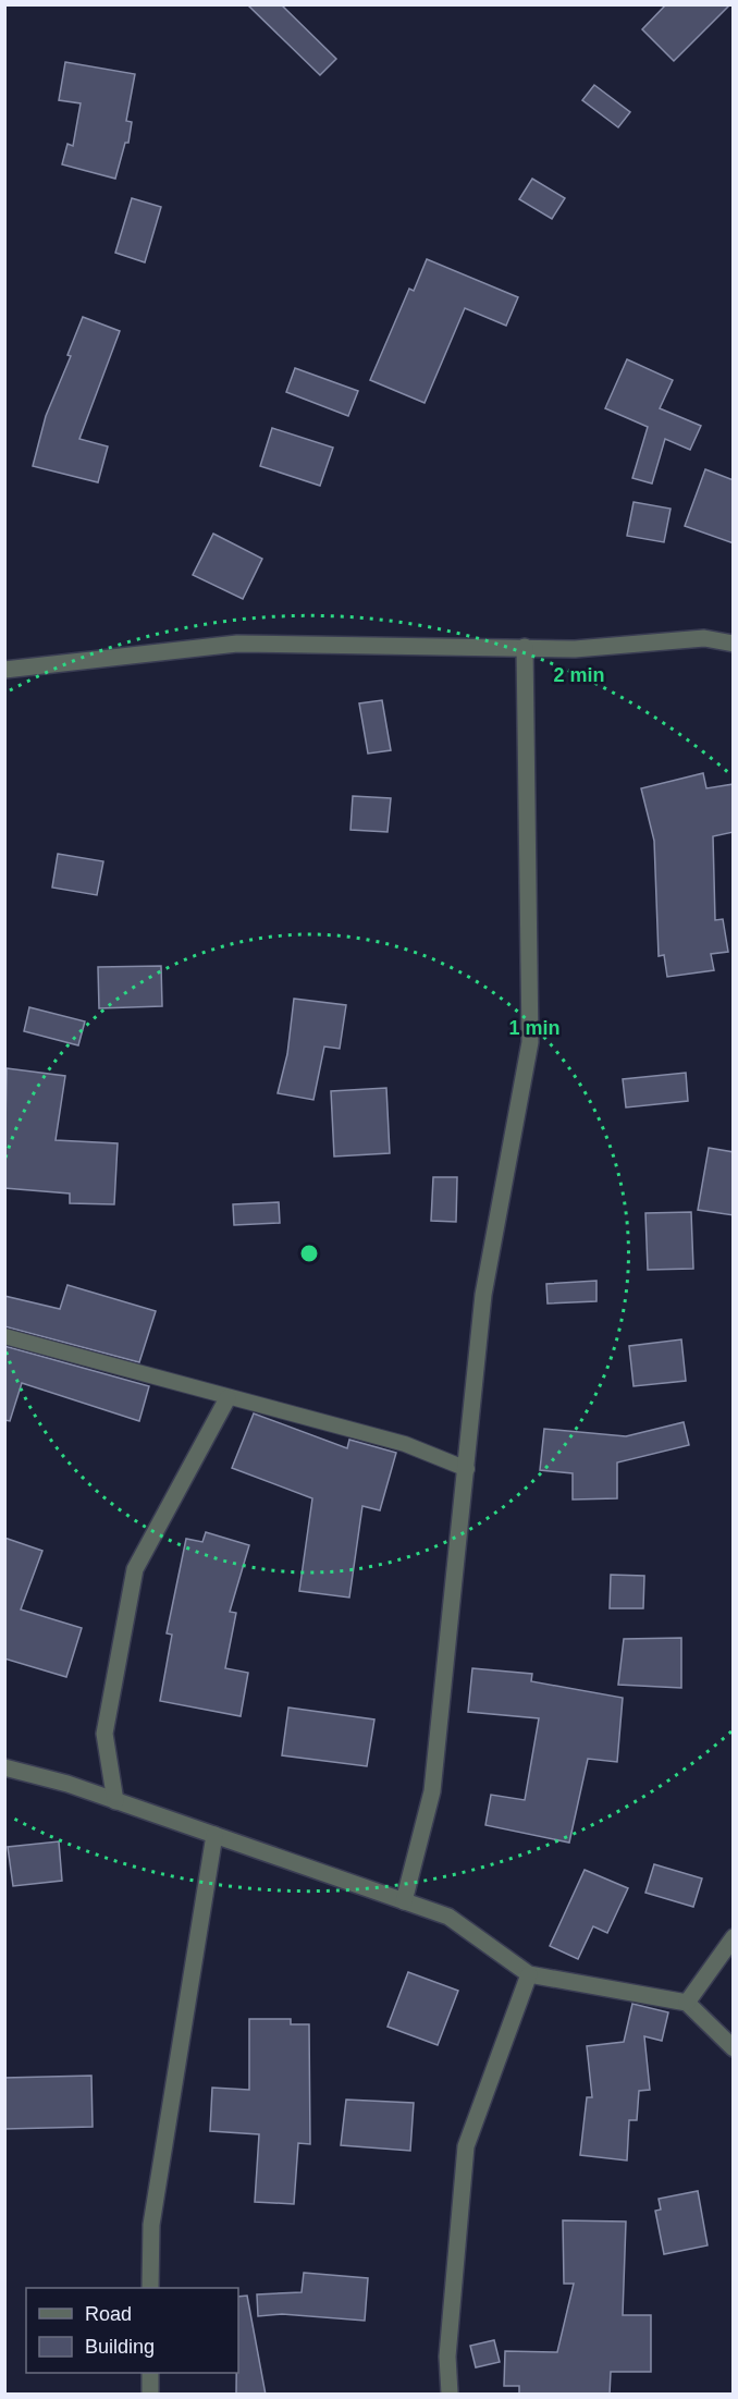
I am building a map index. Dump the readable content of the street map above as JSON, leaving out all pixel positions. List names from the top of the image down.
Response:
{
  "legend": ["Road", "Building"],
  "rings": ["2 min", "1 min"]
}
